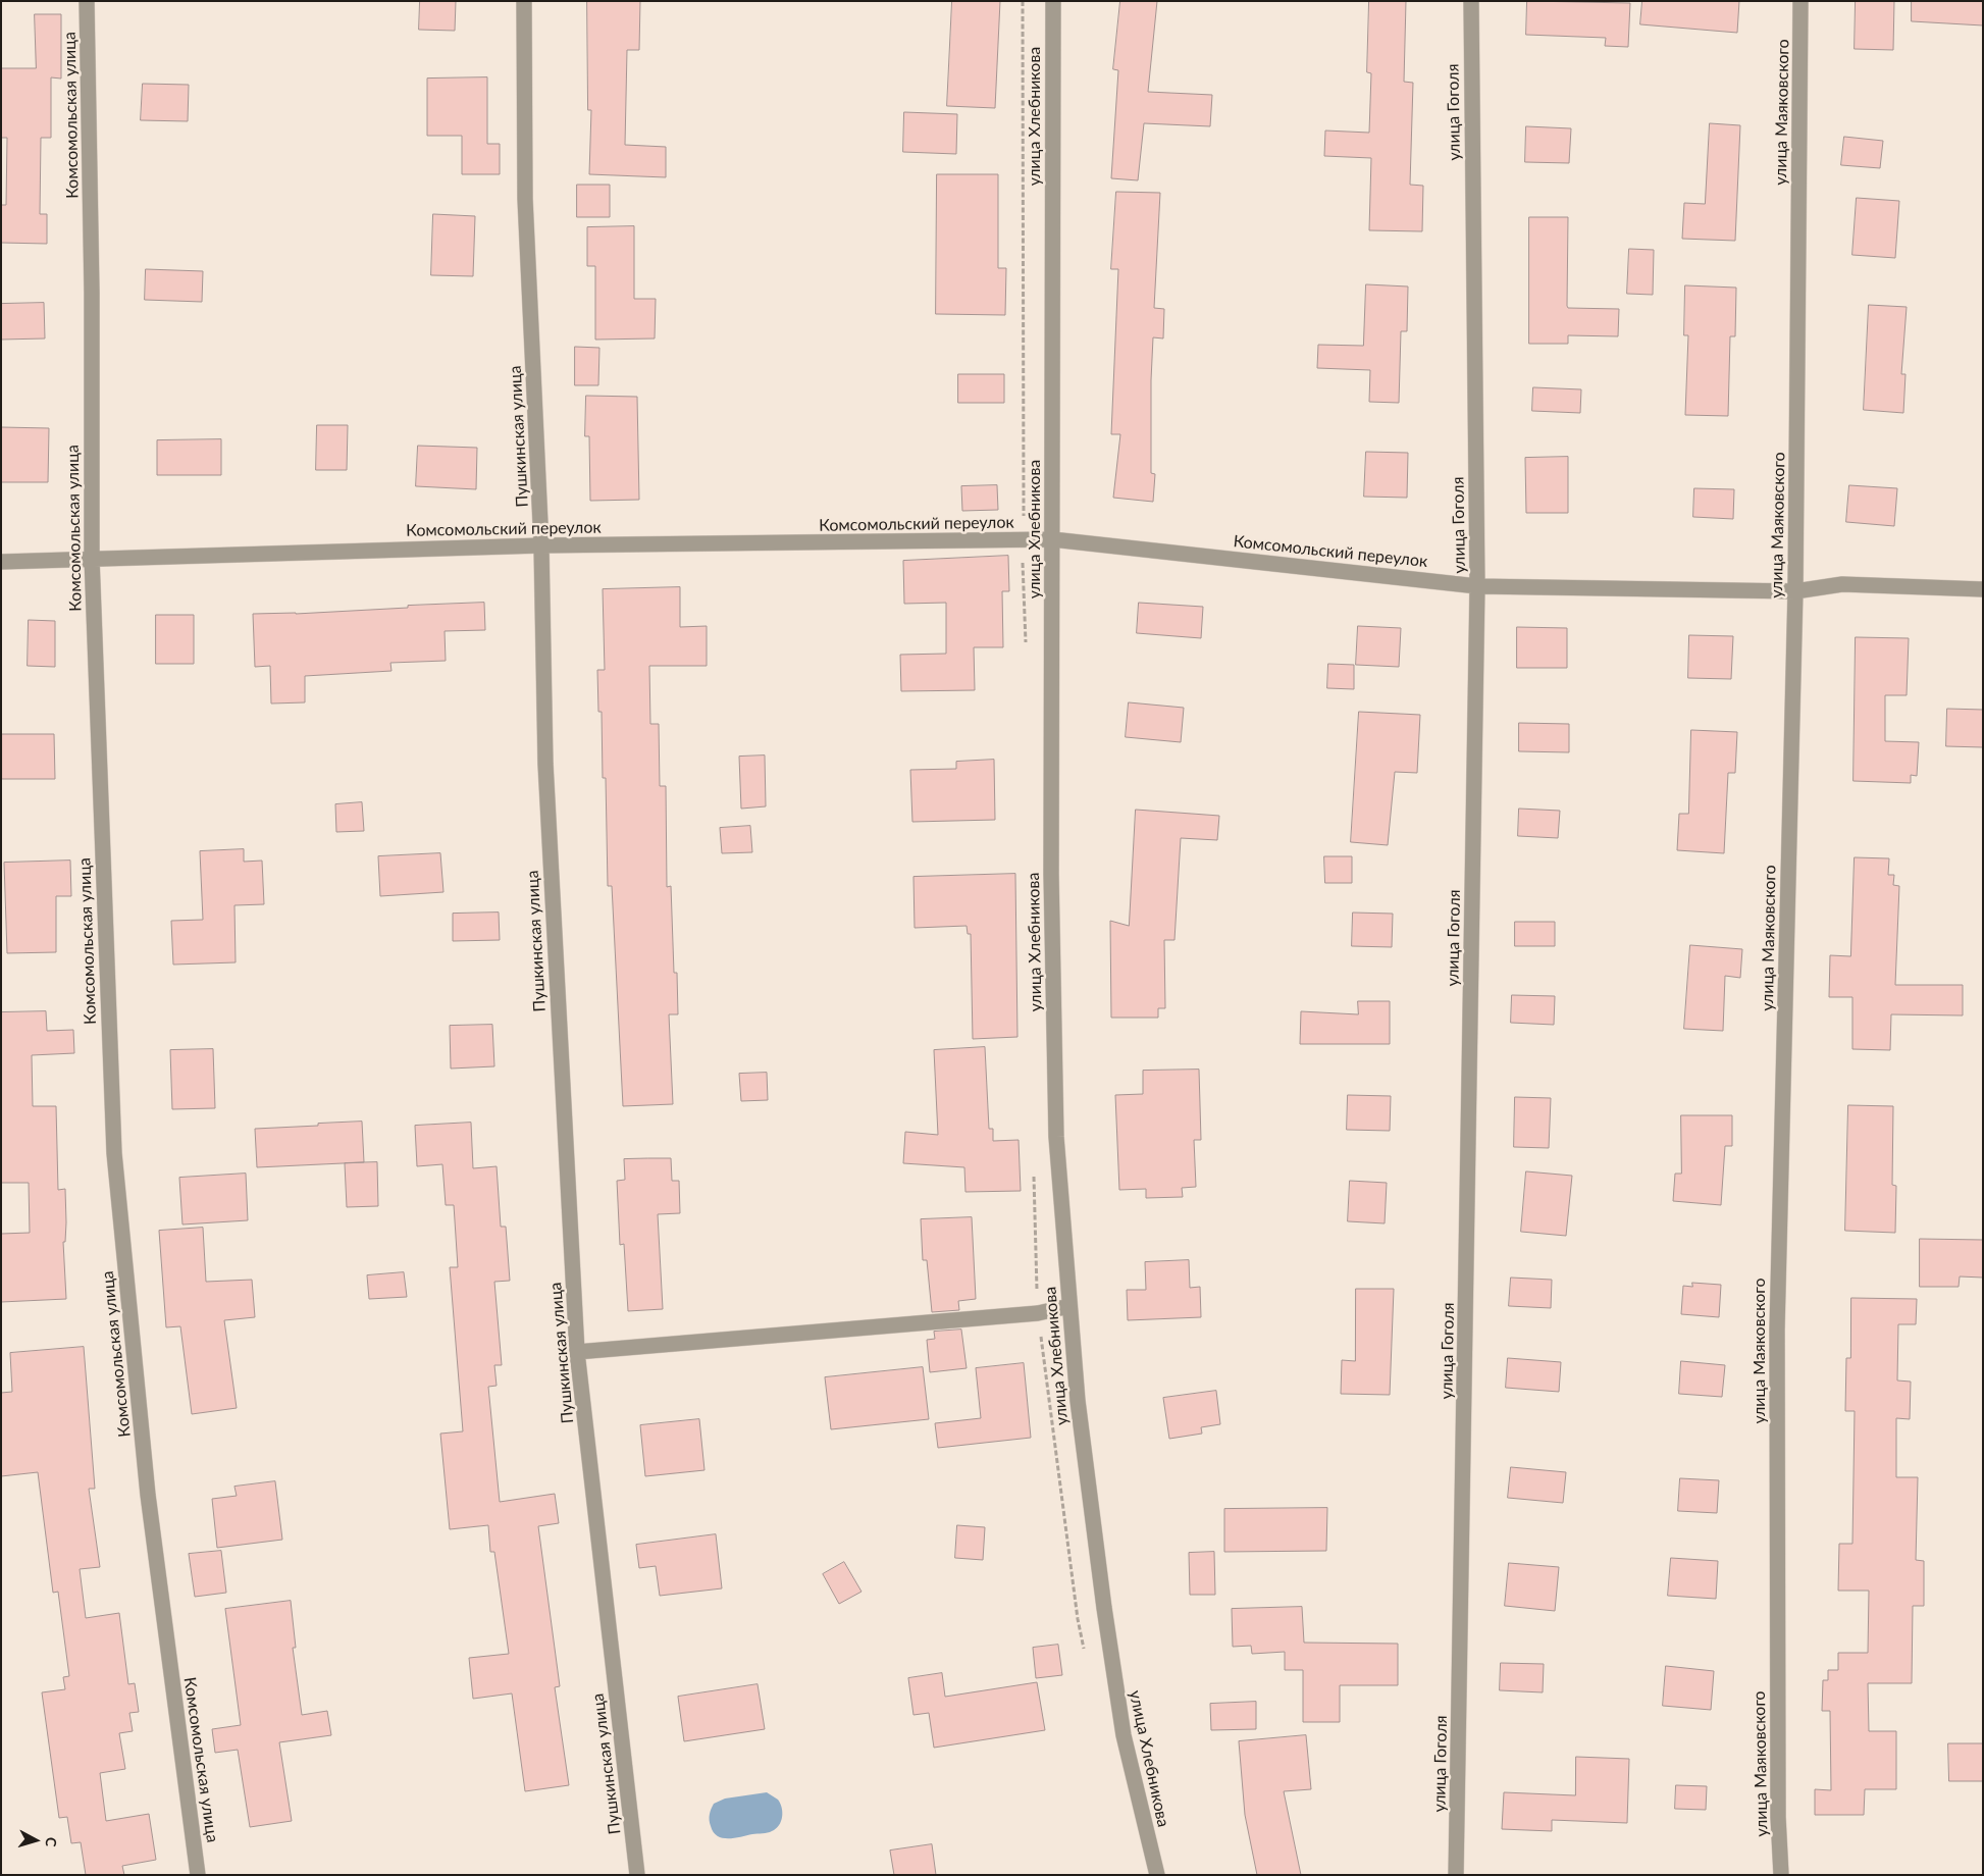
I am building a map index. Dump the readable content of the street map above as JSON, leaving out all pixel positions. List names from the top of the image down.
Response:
{
  "streets": {
    "street": [
      "улица Гоголя",
      "улица Маяковского",
      "Комсомольская улица",
      "улица Хлебникова",
      "Пушкинская улица",
      "Комсомольский переулок"
    ]
  },
  "crossings": [
    ["улица Гоголя", "Комсомольский переулок"],
    ["улица Маяковского", "Комсомольский переулок"],
    ["Комсомольская улица", "Комсомольский переулок"],
    ["улица Хлебникова", "Комсомольский переулок"],
    ["Пушкинская улица", "Комсомольский переулок"]
  ],
  "north": "right"
}
